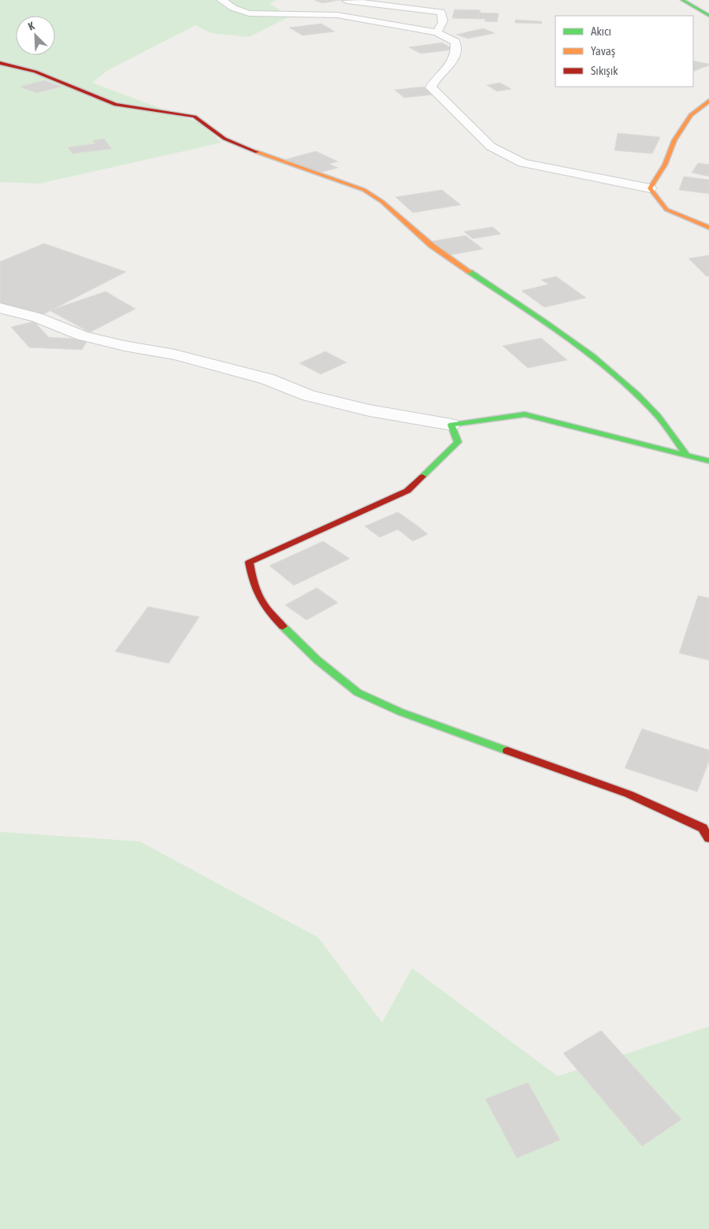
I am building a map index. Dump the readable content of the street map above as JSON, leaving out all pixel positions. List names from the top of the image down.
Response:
{
  "legend": ["Akıcı", "Yavaş", "Sıkışık"],
  "north": "top left"
}
